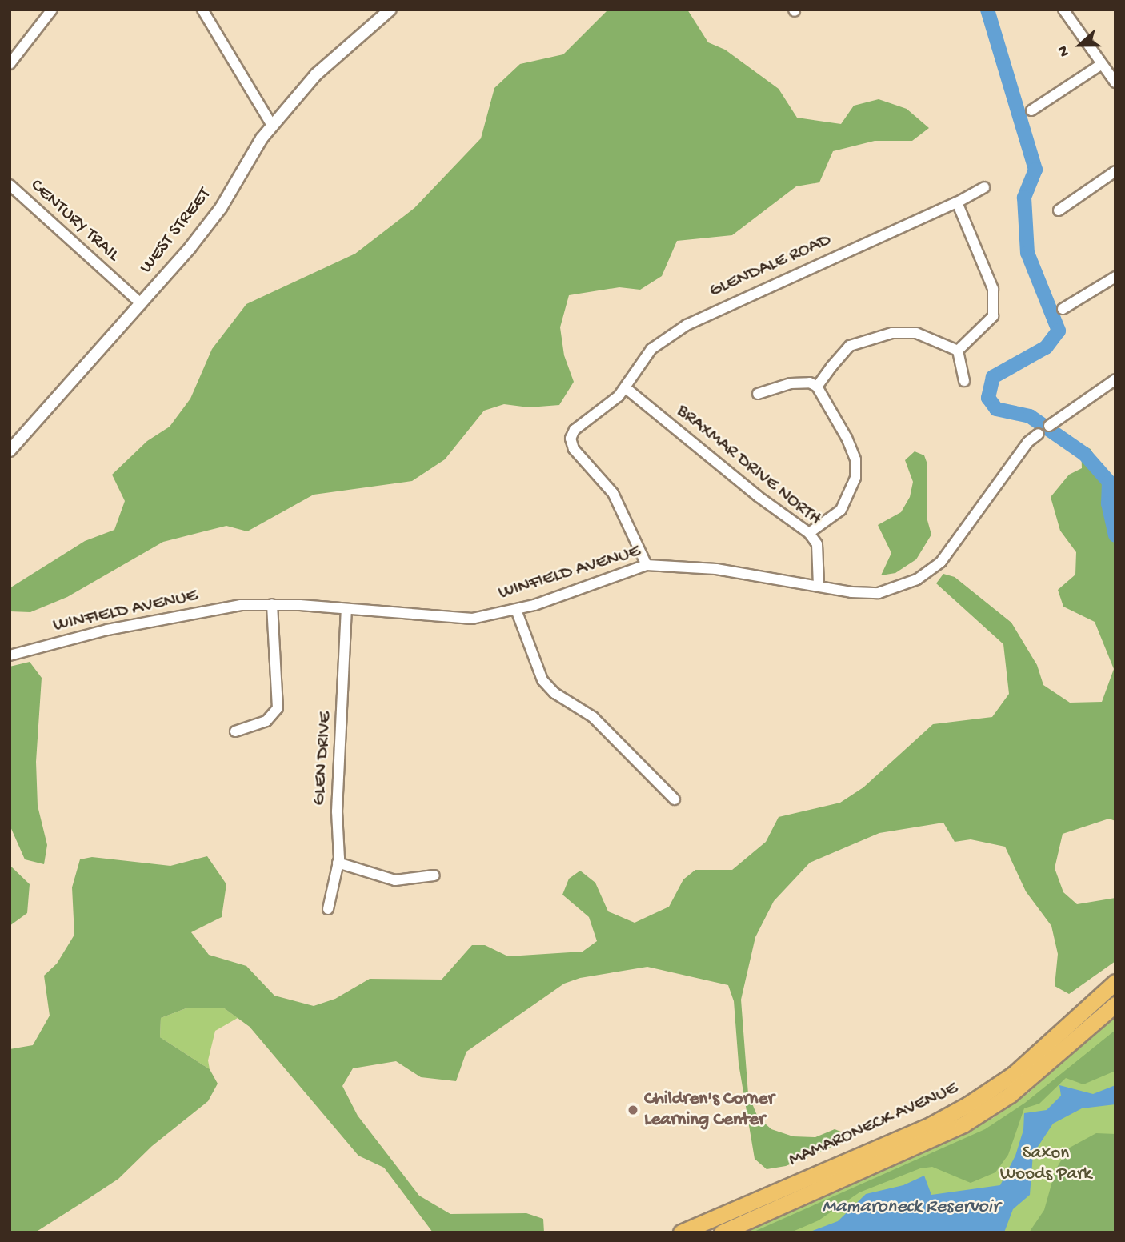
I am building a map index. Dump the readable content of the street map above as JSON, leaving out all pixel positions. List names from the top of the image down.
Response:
{
  "streets": {
    "main road": ["MAMARONECK AVENUE"],
    "street": [
      "CENTURY TRAIL",
      "WEST STREET",
      "GLENDALE ROAD",
      "BRAXMAR DRIVE NORTH",
      "WINFIELD AVENUE",
      "GLEN DRIVE"
    ]
  },
  "crossings": [
    ["CENTURY TRAIL", "WEST STREET"],
    ["GLENDALE ROAD", "BRAXMAR DRIVE NORTH"],
    ["GLENDALE ROAD", "WINFIELD AVENUE"],
    ["BRAXMAR DRIVE NORTH", "WINFIELD AVENUE"],
    ["WINFIELD AVENUE", "GLEN DRIVE"]
  ],
  "water": ["Mamaroneck Reservoir"],
  "parks": ["Saxon Woods Park"],
  "places": ["Children's Corner Learning Center"],
  "north": "left"
}
